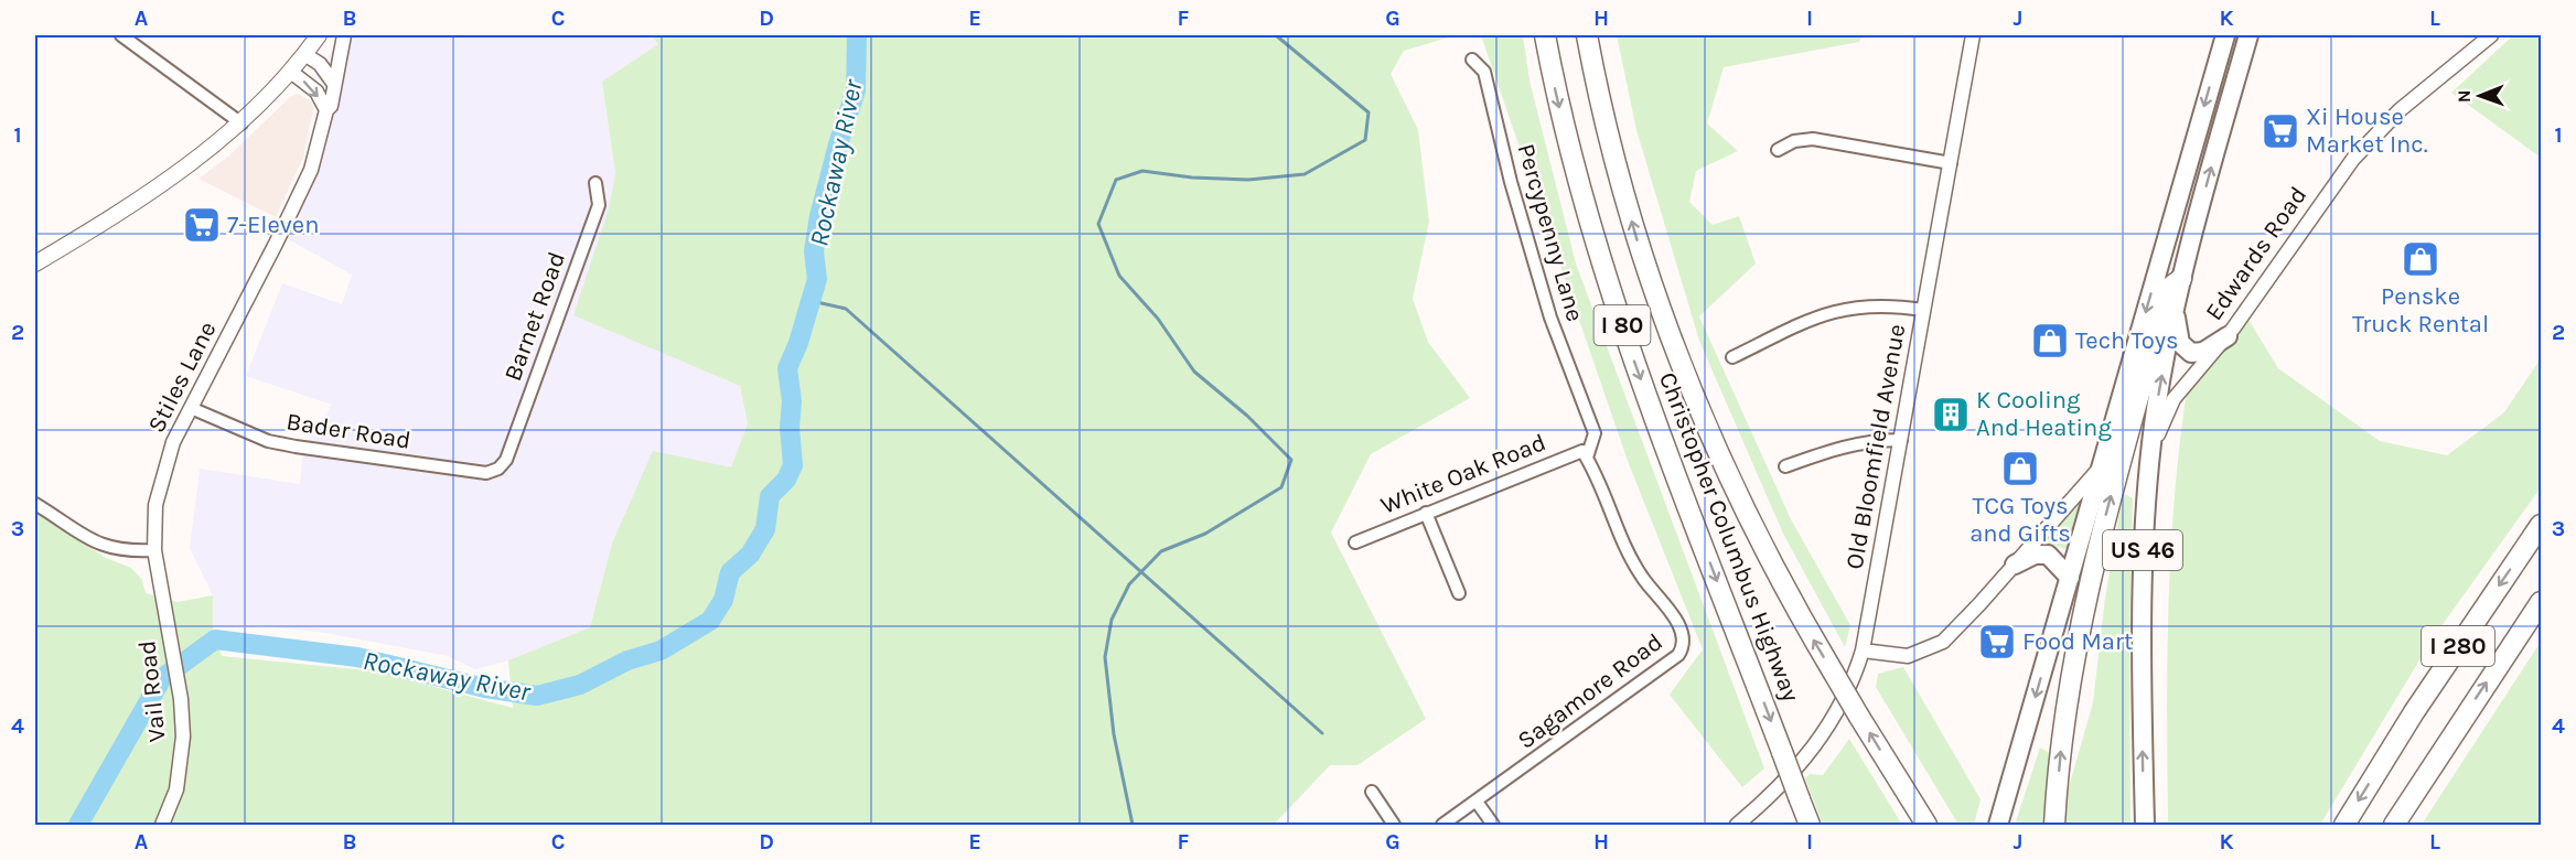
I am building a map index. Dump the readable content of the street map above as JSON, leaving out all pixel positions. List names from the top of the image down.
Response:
{
  "streets": {
    "highway": [
      "I 80",
      "Christopher Columbus Highway",
      "US 46",
      "I 280"
    ],
    "street": [
      "Percypenny Lane",
      "Edwards Road",
      "Barnet Road",
      "Stiles Lane",
      "Bader Road",
      "Old Bloomfield Avenue",
      "White Oak Road",
      "Vail Road",
      "Sagamore Road"
    ]
  },
  "crossings": [
    ["Percypenny Lane", "White Oak Road"],
    ["Percypenny Lane", "Sagamore Road"],
    ["Edwards Road", "US 46"],
    ["Barnet Road", "Bader Road"],
    ["Stiles Lane", "Bader Road"],
    ["Stiles Lane", "Vail Road"],
    ["White Oak Road", "Sagamore Road"]
  ],
  "water": ["Rockaway River"],
  "places": {
    "supermarket": ["Xi House Market Inc.", "7-Eleven", "Food Mart"],
    "shop": ["Penske Truck Rental", "Tech Toys", "TCG Toys and Gifts"],
    "building": ["K Cooling And Heating"]
  },
  "north": "left",
  "grid": {
    "columns": [
      "A",
      "B",
      "C",
      "D",
      "E",
      "F",
      "G",
      "H",
      "I",
      "J",
      "K",
      "L"
    ],
    "rows": [
      "1",
      "2",
      "3",
      "4"
    ]
  }
}
